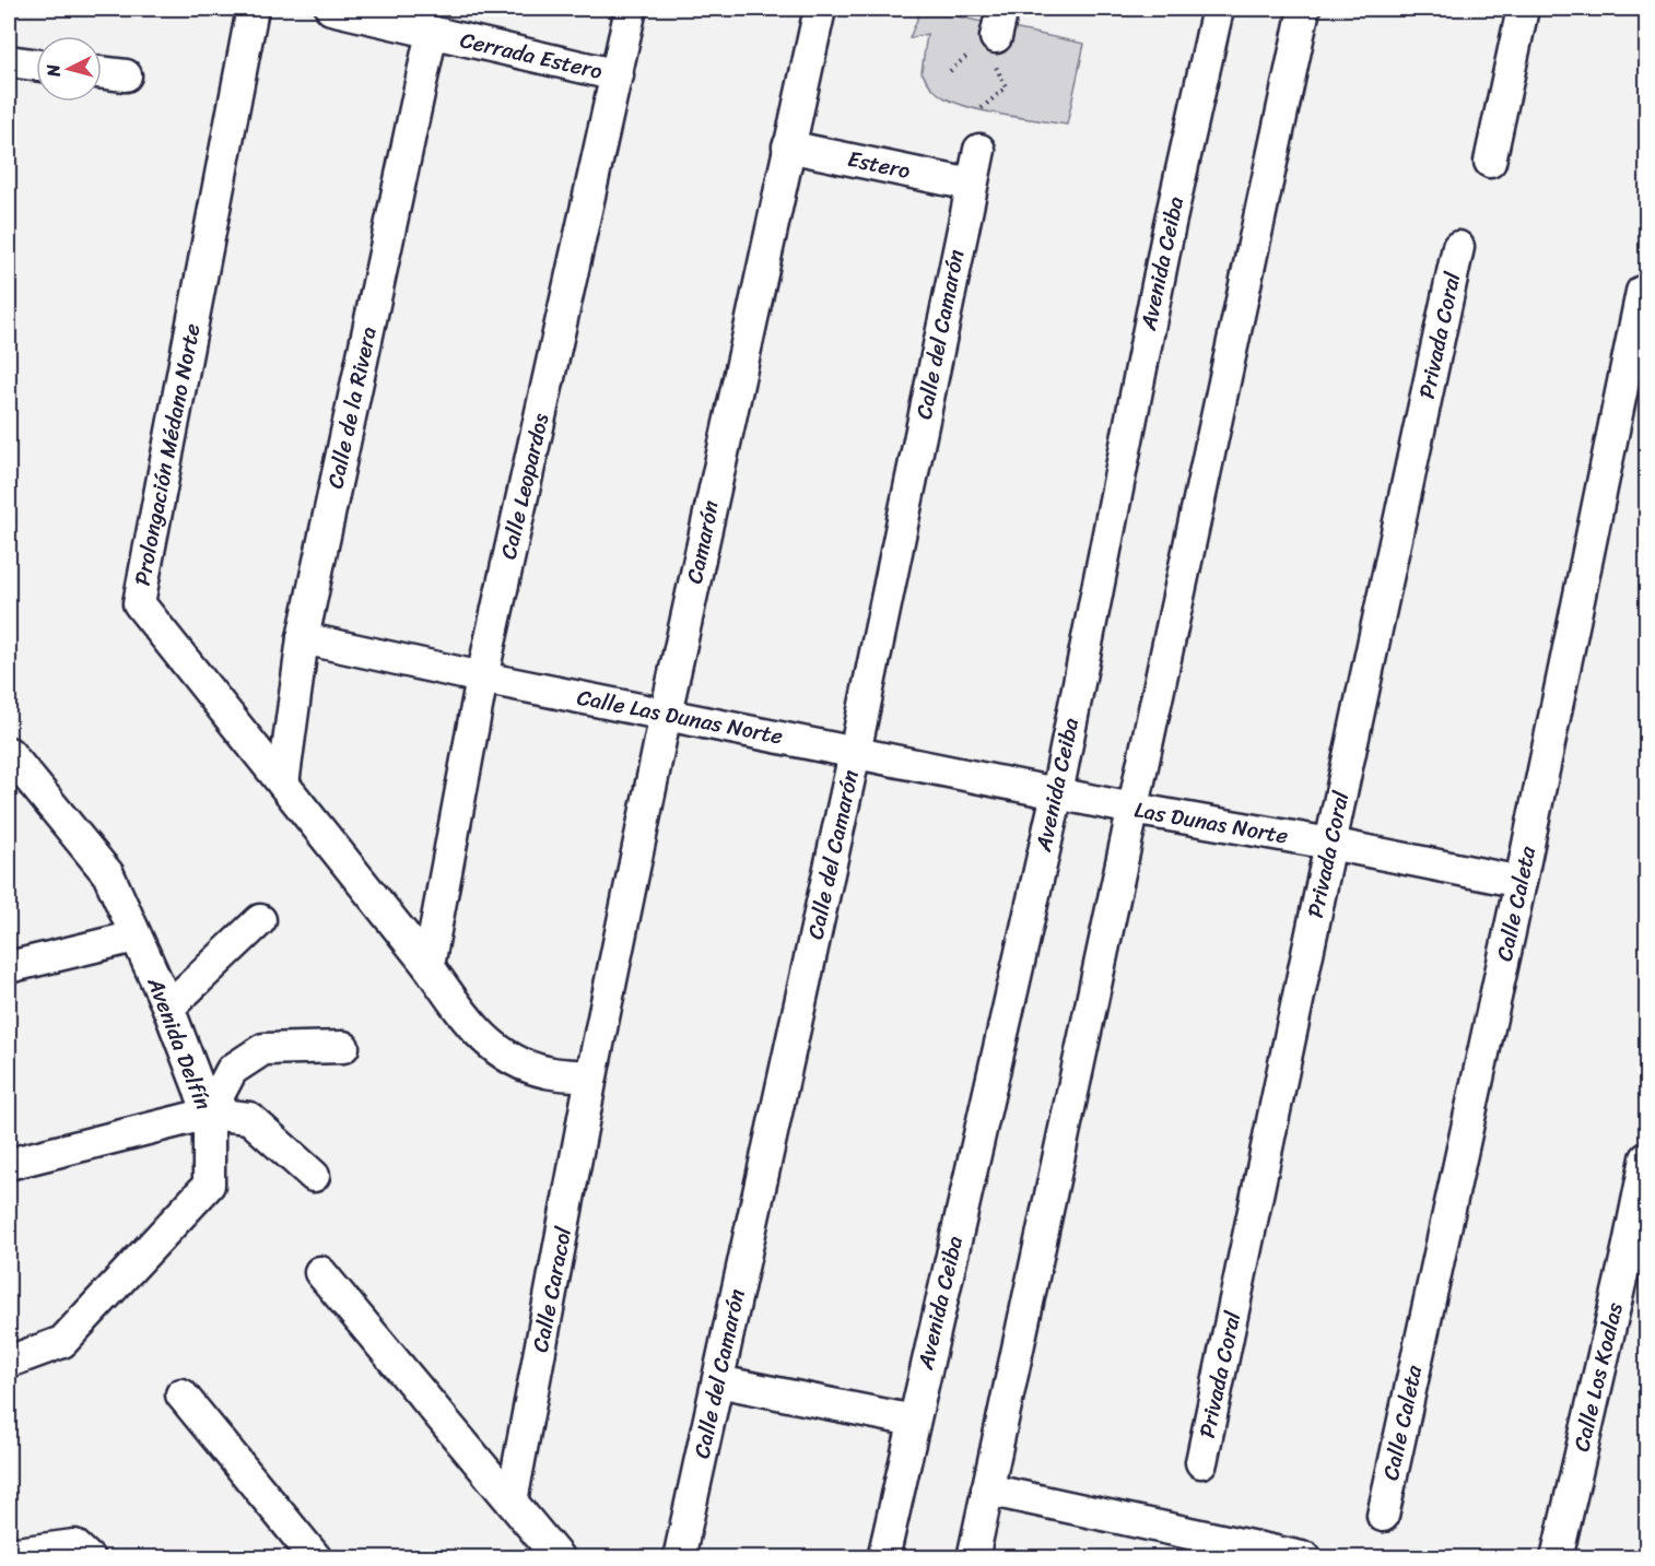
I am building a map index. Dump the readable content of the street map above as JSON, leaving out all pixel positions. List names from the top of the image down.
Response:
{
  "streets": {
    "street": [
      "Cerrada Estero",
      "Estero",
      "Avenida Ceiba",
      "Calle del Camarón",
      "Privada Coral",
      "Calle de la Rivera",
      "Prolongación Médano Norte",
      "Calle Leopardos",
      "Camarón",
      "Calle Las Dunas Norte",
      "Las Dunas Norte",
      "Calle Caleta",
      "Avenida Delfín",
      "Calle Caracol",
      "Calle Los Koalas"
    ]
  },
  "crossings": [
    ["Cerrada Estero", "Calle de la Rivera"],
    ["Cerrada Estero", "Calle Leopardos"],
    ["Estero", "Calle del Camarón"],
    ["Estero", "Camarón"],
    ["Avenida Ceiba", "Calle Las Dunas Norte"],
    ["Avenida Ceiba", "Las Dunas Norte"],
    ["Calle del Camarón", "Calle Las Dunas Norte"],
    ["Privada Coral", "Las Dunas Norte"],
    ["Calle de la Rivera", "Prolongación Médano Norte"],
    ["Calle de la Rivera", "Calle Las Dunas Norte"],
    ["Prolongación Médano Norte", "Calle Leopardos"],
    ["Prolongación Médano Norte", "Camarón"],
    ["Prolongación Médano Norte", "Calle Caracol"],
    ["Calle Leopardos", "Calle Las Dunas Norte"],
    ["Camarón", "Calle Las Dunas Norte"],
    ["Camarón", "Calle Caracol"],
    ["Calle Las Dunas Norte", "Las Dunas Norte"],
    ["Las Dunas Norte", "Calle Caleta"]
  ],
  "north": "left"
}
